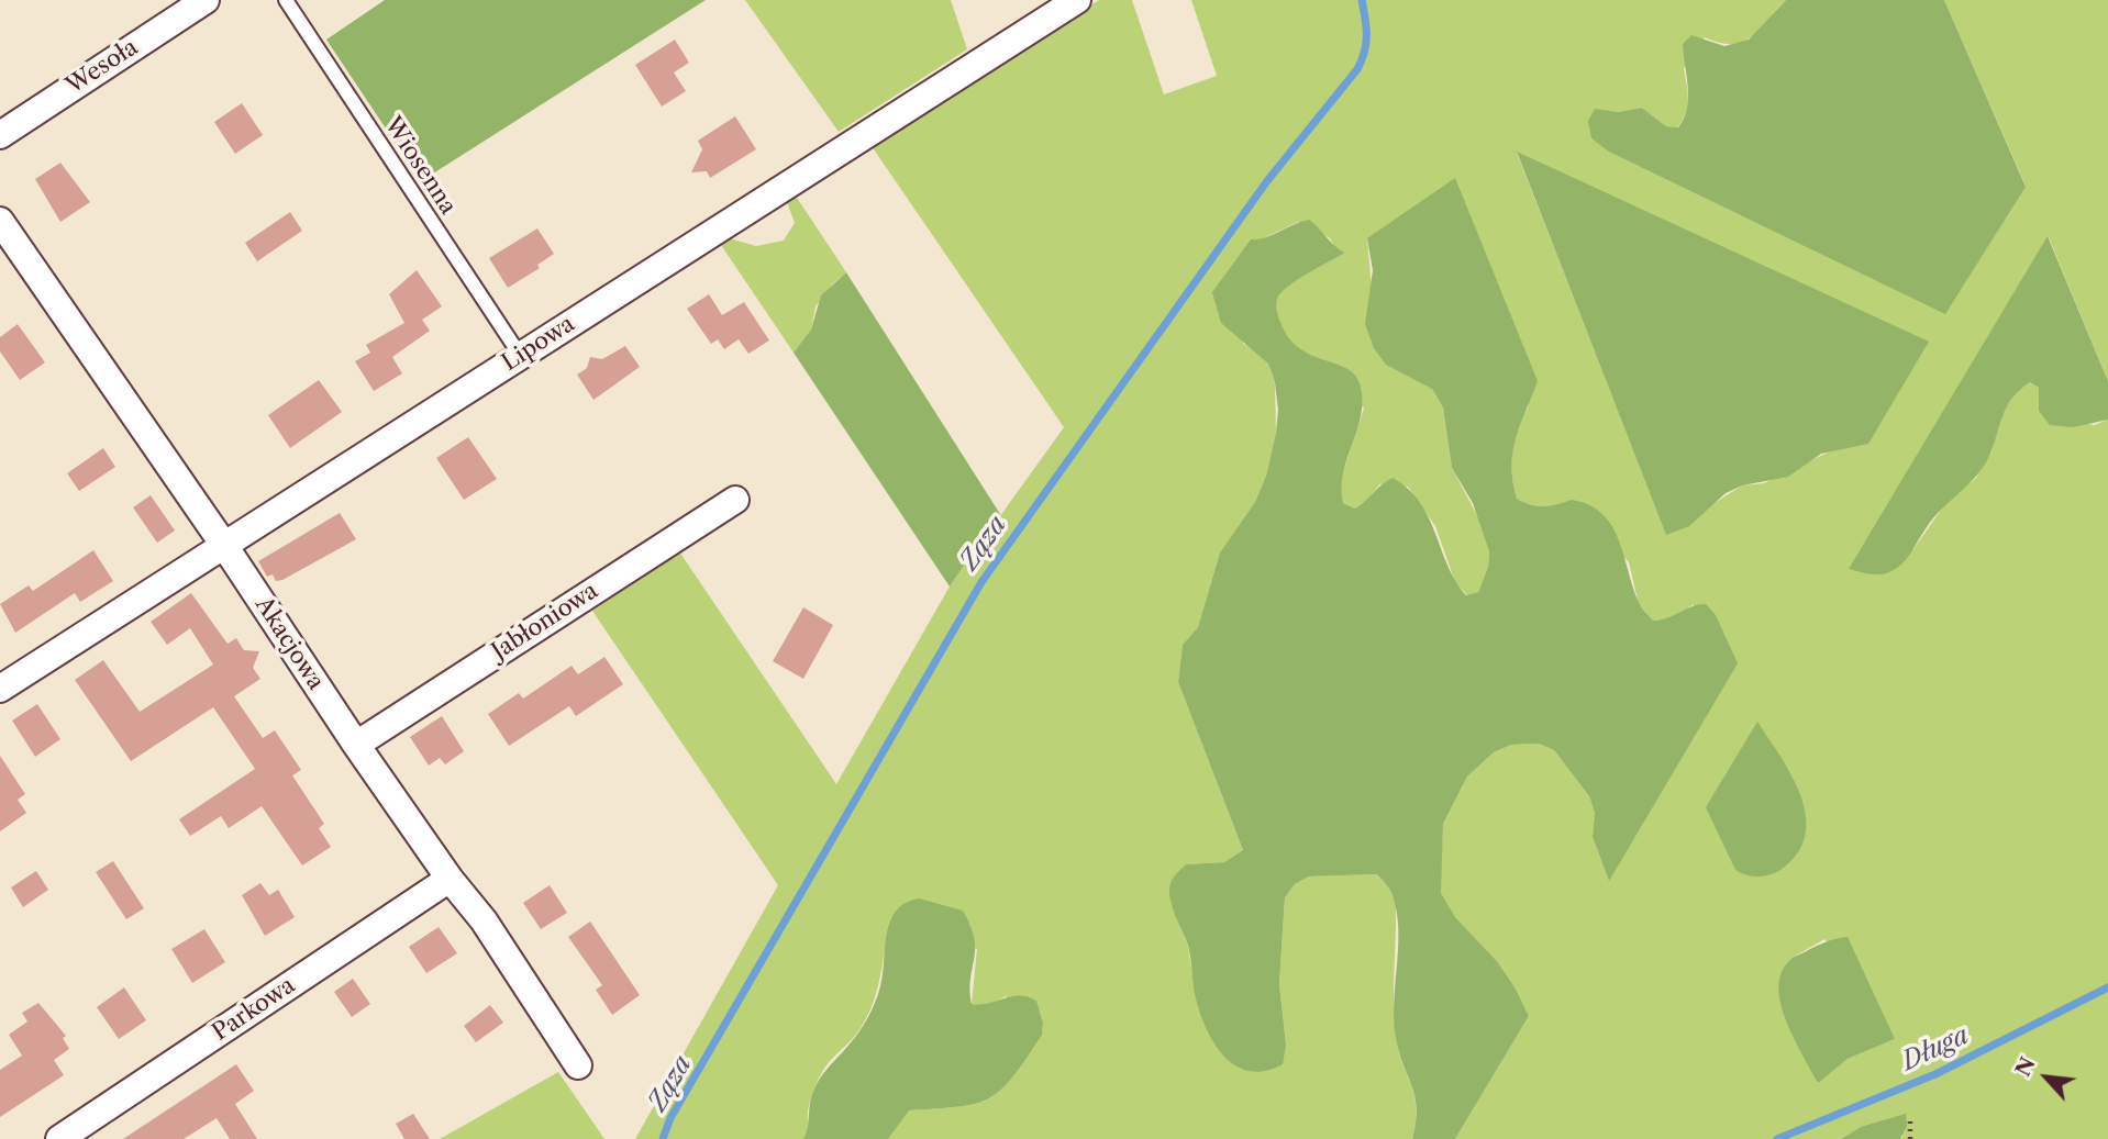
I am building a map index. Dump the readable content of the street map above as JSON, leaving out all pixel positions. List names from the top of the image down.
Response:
{
  "streets": {
    "street": [
      "Wesoła",
      "Lipowa",
      "Jabłoniowa",
      "Akacjowa",
      "Parkowa"
    ],
    "lane": ["Wiosenna"]
  },
  "crossings": [
    ["Wiosenna", "Lipowa"],
    ["Lipowa", "Akacjowa"],
    ["Jabłoniowa", "Akacjowa"],
    ["Akacjowa", "Parkowa"]
  ],
  "water": ["Ząza", "Długa"],
  "north": "top left"
}
